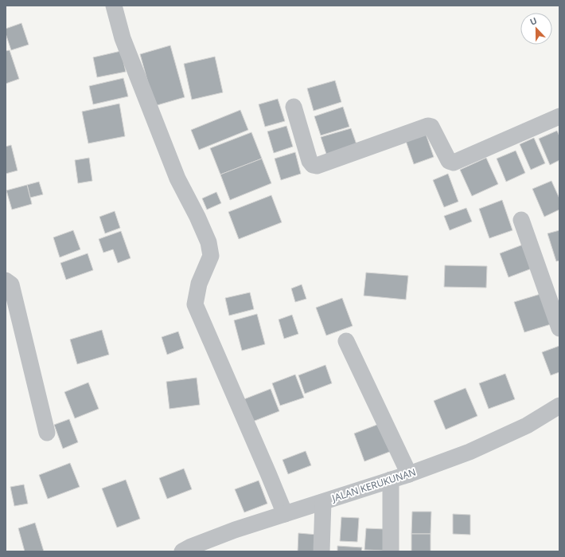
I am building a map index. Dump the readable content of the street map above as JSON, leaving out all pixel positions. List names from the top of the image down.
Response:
{
  "streets": {
    "street": ["JALAN KERUKUNAN"]
  },
  "north": "top"
}
